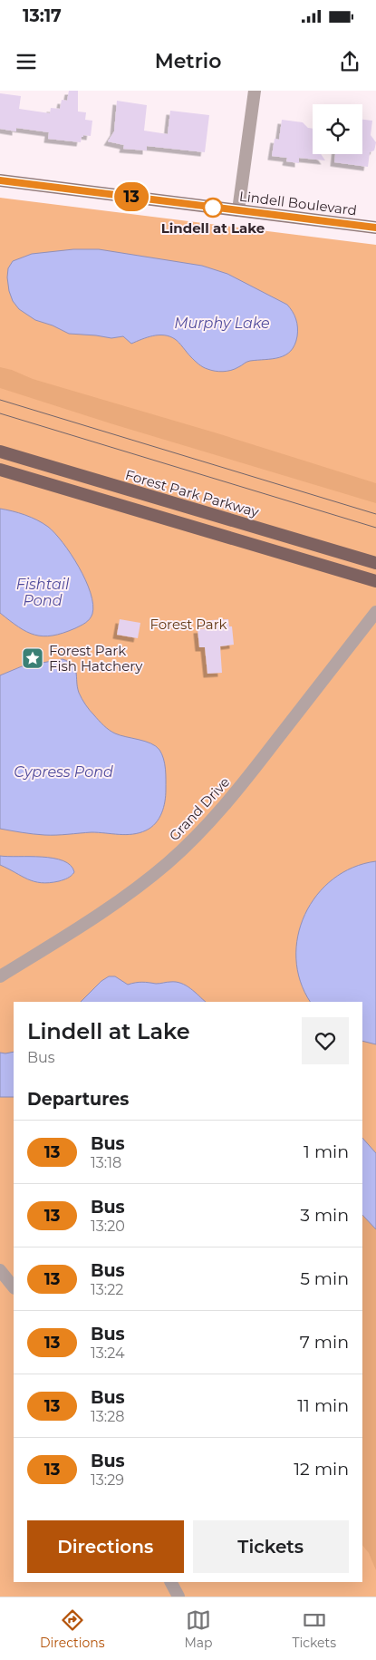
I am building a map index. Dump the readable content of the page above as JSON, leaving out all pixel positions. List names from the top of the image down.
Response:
{
  "streets": {
    "main road": ["Lindell Boulevard", "Forest Park Parkway"],
    "street": ["Grand Drive"]
  },
  "water": ["Murphy Lake", "Fishtail Pond", "Cypress Pond"],
  "parks": ["Forest Park"],
  "places": {
    "other": ["Lindell at Lake"],
    "place": ["Forest Park Fish Hatchery"]
  },
  "lines": ["bus line 13"],
  "page": {
    "status": "13:17",
    "header": "Metrio",
    "on_map": "13",
    "heading": [
      ["Lindell at Lake", "Bus"],
      "Departures"
    ],
    "list": [
      {
        "mark": "13",
        "name": "Bus",
        "note": "13:18",
        "value": "1 min"
      },
      {
        "mark": "13",
        "name": "Bus",
        "note": "13:20",
        "value": "3 min"
      },
      {
        "mark": "13",
        "name": "Bus",
        "note": "13:22",
        "value": "5 min"
      },
      {
        "mark": "13",
        "name": "Bus",
        "note": "13:24",
        "value": "7 min"
      },
      {
        "mark": "13",
        "name": "Bus",
        "note": "13:28",
        "value": "11 min"
      },
      {
        "mark": "13",
        "name": "Bus",
        "note": "13:29",
        "value": "12 min"
      }
    ],
    "buttons": ["Directions", "Tickets"],
    "tabs": ["Directions", "Map", "Tickets"]
  }
}
